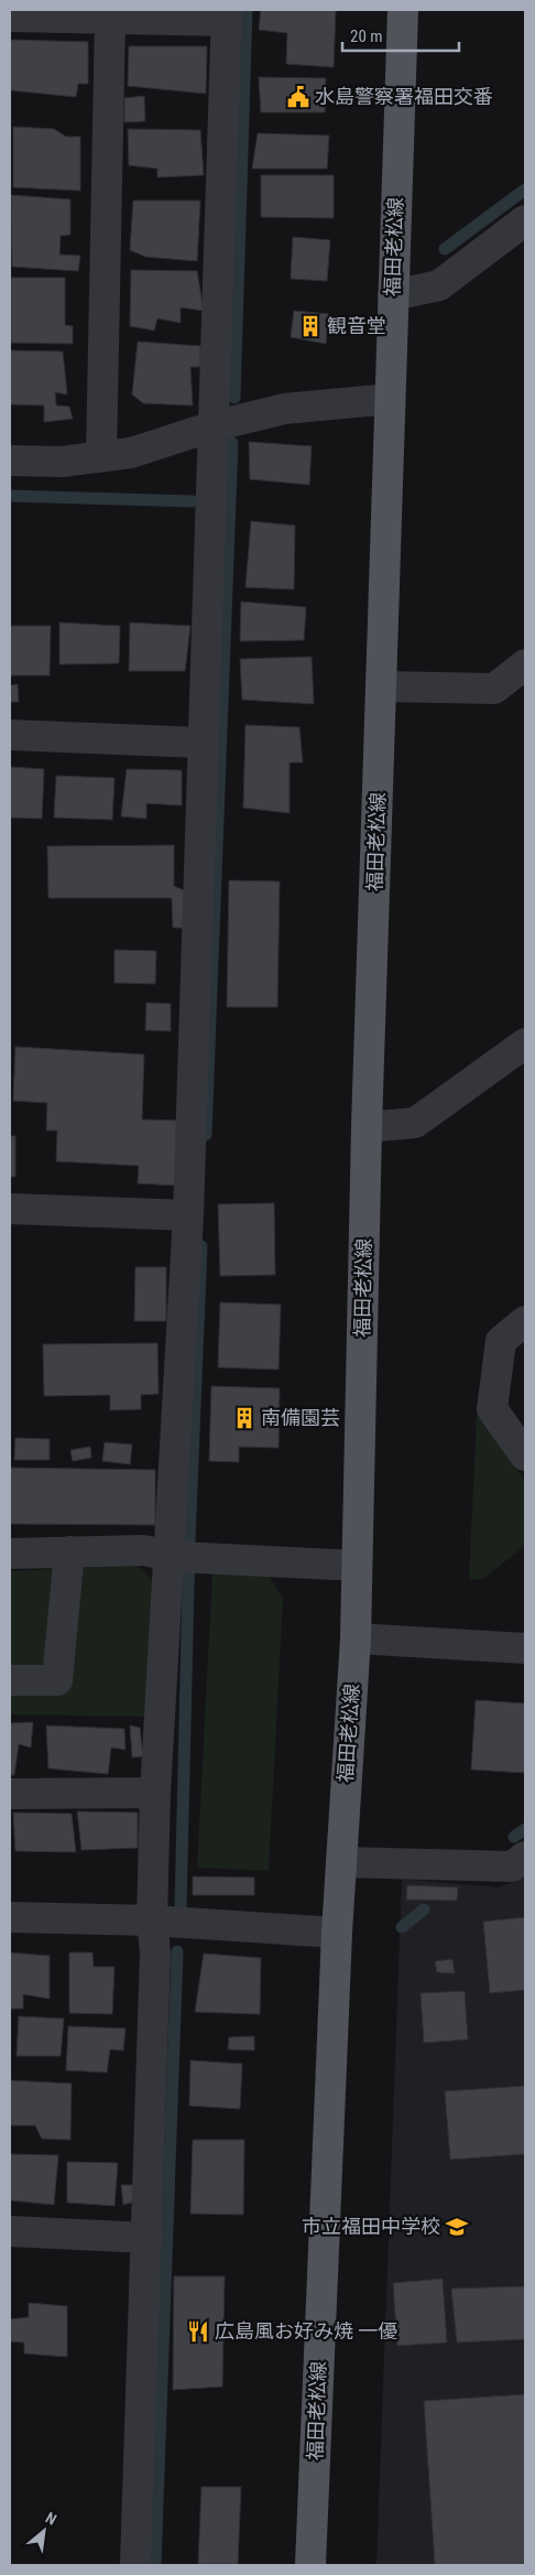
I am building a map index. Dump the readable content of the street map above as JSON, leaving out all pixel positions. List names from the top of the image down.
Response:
{
  "streets": {
    "main road": ["福田老松線"]
  },
  "places": {
    "public building": ["水島警察署福田交番"],
    "building": ["観音堂", "南備園芸"],
    "school or university": ["市立福田中学校"],
    "restaurant": ["広島風お好み焼 一優"]
  },
  "scale_bar": "20 m",
  "north": "top right"
}
